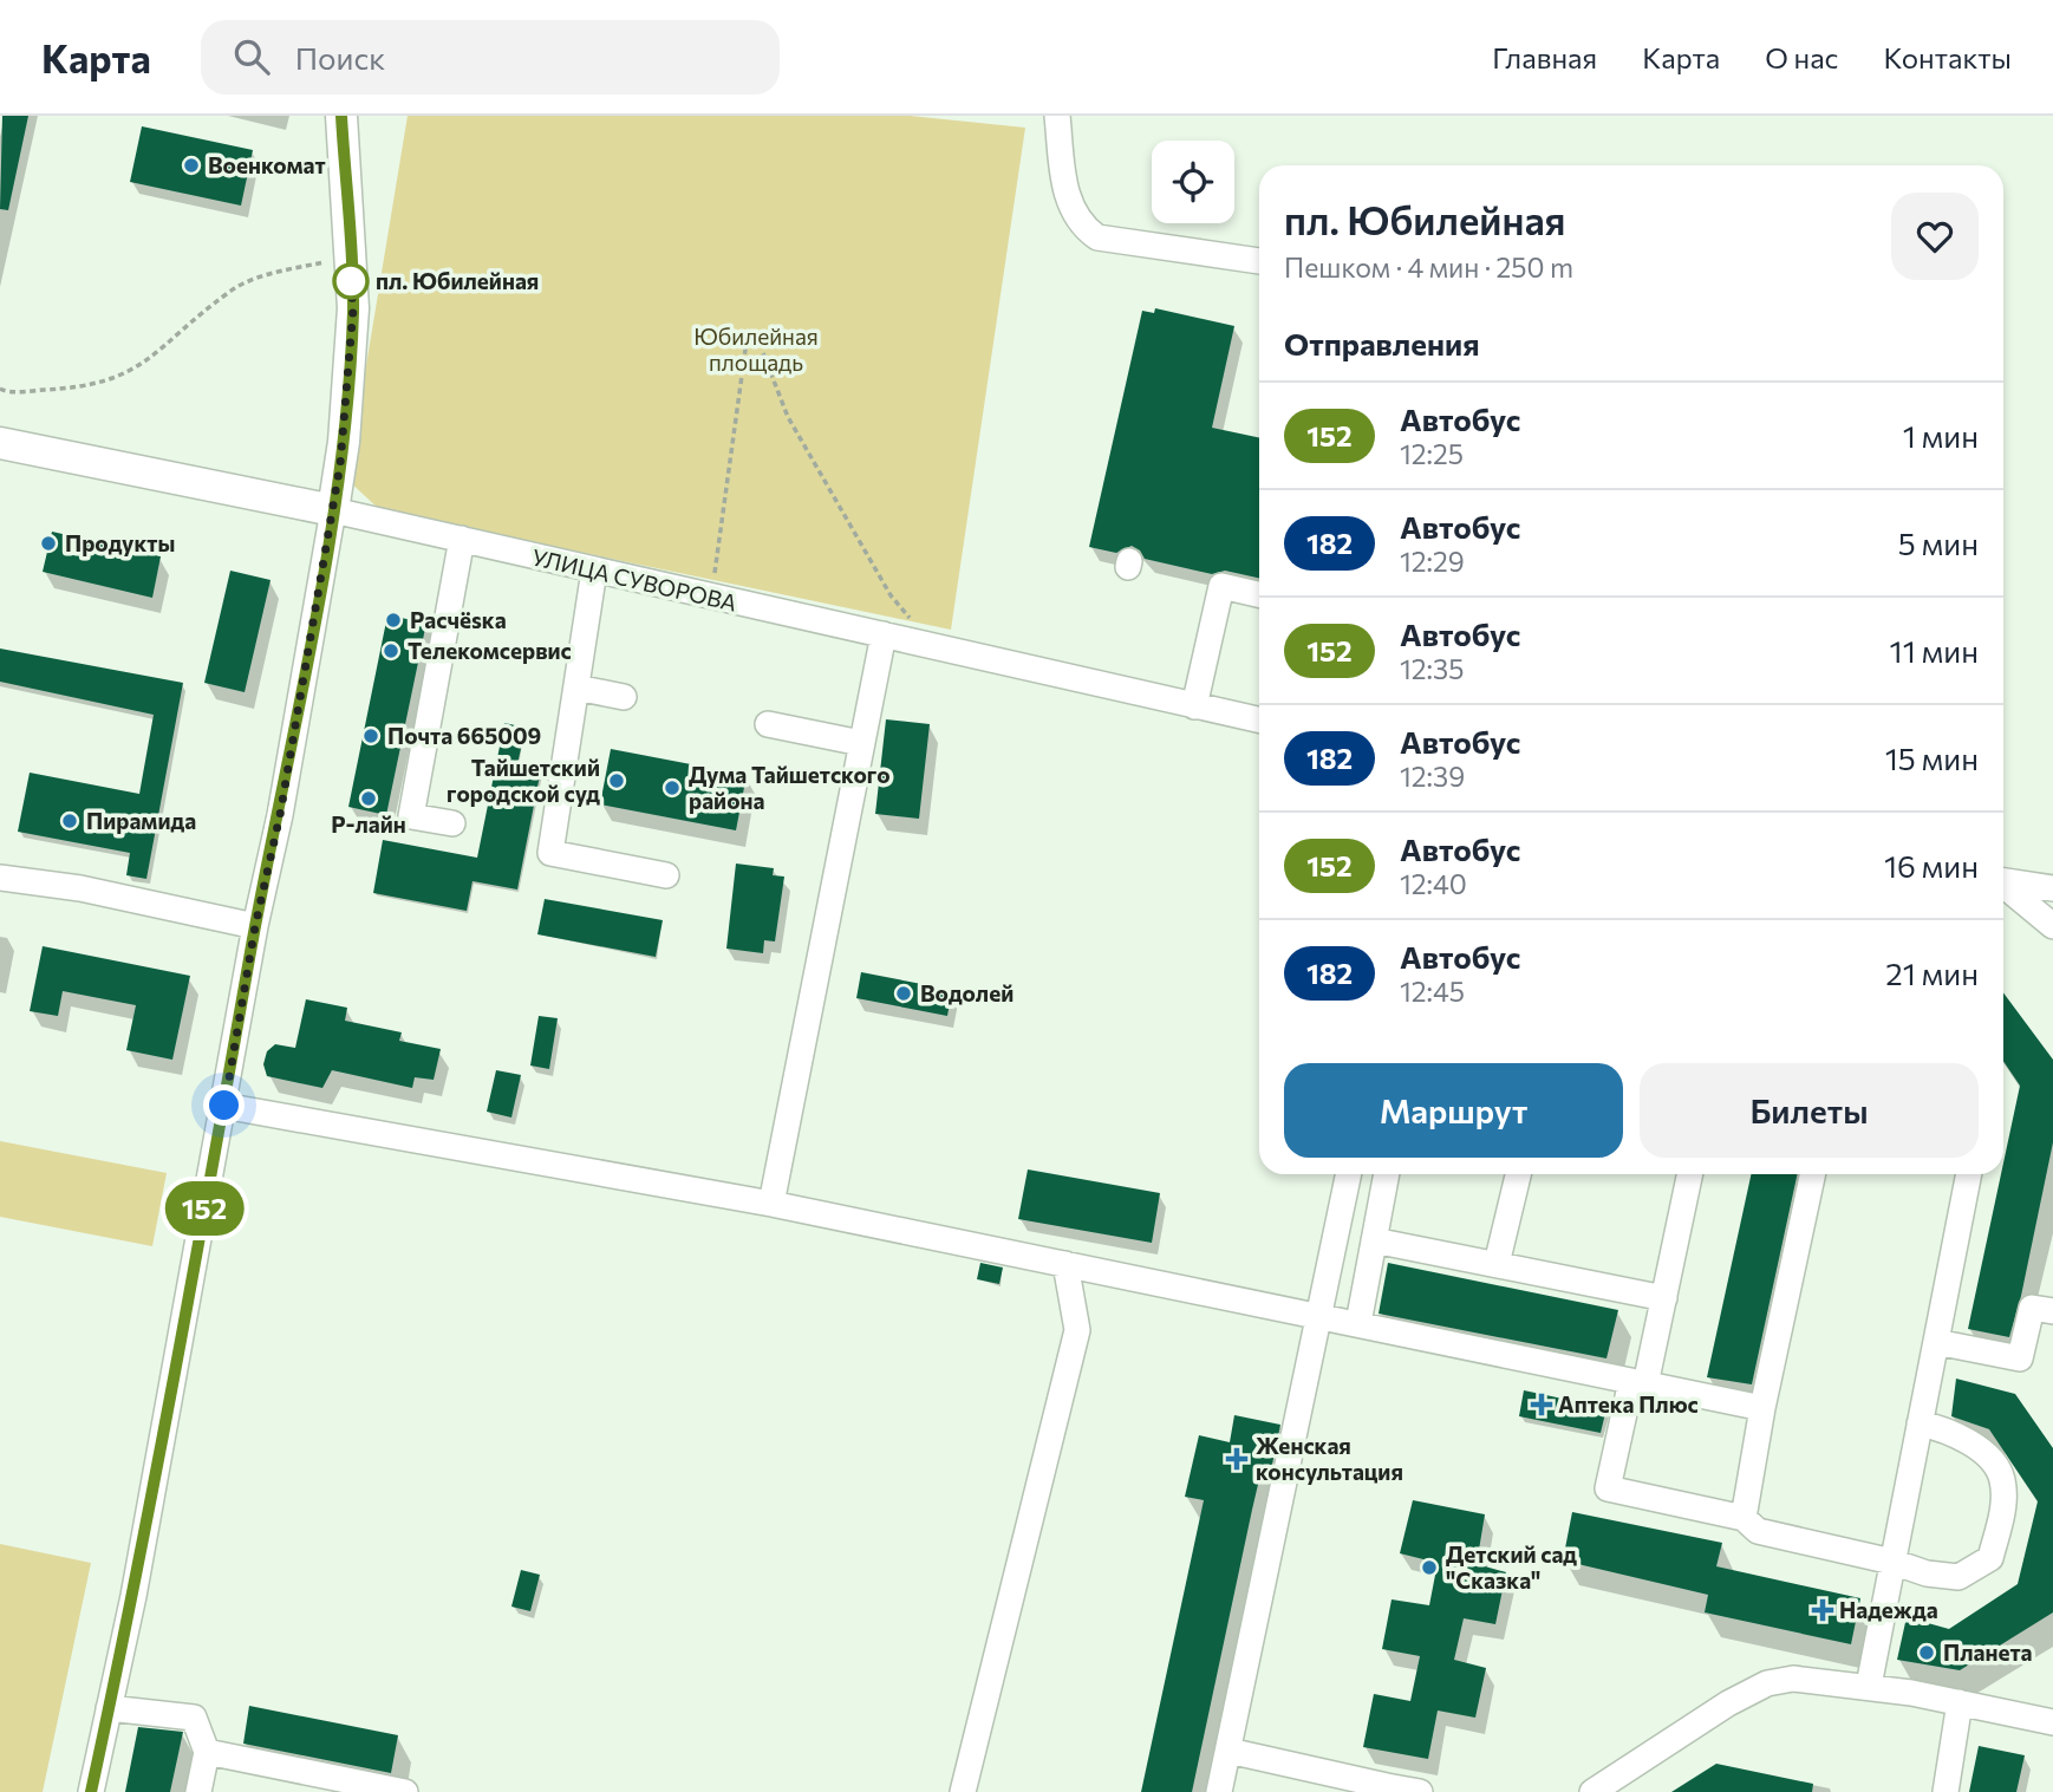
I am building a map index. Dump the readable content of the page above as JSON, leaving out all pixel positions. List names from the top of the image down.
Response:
{
  "streets": {
    "main road": ["УЛИЦА СУВОРОВА"]
  },
  "parks": ["Юбилейная площадь"],
  "places": {
    "other": [
      "Военкомат",
      "пл. Юбилейная",
      "Продукты",
      "Расчёsка",
      "Телекомсервис",
      "Почта 665009",
      "Тайшетский городской суд",
      "Дума Тайшетского района",
      "Р-лайн",
      "Пирамида",
      "Водолей",
      "Детский сад \"Сказка\"",
      "Планета"
    ],
    "health": ["Аптека Плюс", "Женская консультация", "Надежда"]
  },
  "lines": ["bus line 152"],
  "page": {
    "header": "Карта",
    "search": "Поиск",
    "nav": [
      "Главная",
      "Карта",
      "О нас",
      "Контакты"
    ],
    "on_map": "152",
    "heading": [
      ["пл. Юбилейная", "Пешком · 4 мин · 250 m"],
      "Отправления"
    ],
    "list": [
      {
        "mark": "152",
        "name": "Автобус",
        "note": "12:25",
        "value": "1 мин"
      },
      {
        "mark": "182",
        "name": "Автобус",
        "note": "12:29",
        "value": "5 мин"
      },
      {
        "mark": "152",
        "name": "Автобус",
        "note": "12:35",
        "value": "11 мин"
      },
      {
        "mark": "182",
        "name": "Автобус",
        "note": "12:39",
        "value": "15 мин"
      },
      {
        "mark": "152",
        "name": "Автобус",
        "note": "12:40",
        "value": "16 мин"
      },
      {
        "mark": "182",
        "name": "Автобус",
        "note": "12:45",
        "value": "21 мин"
      }
    ],
    "buttons": ["Маршрут", "Билеты"]
  }
}
